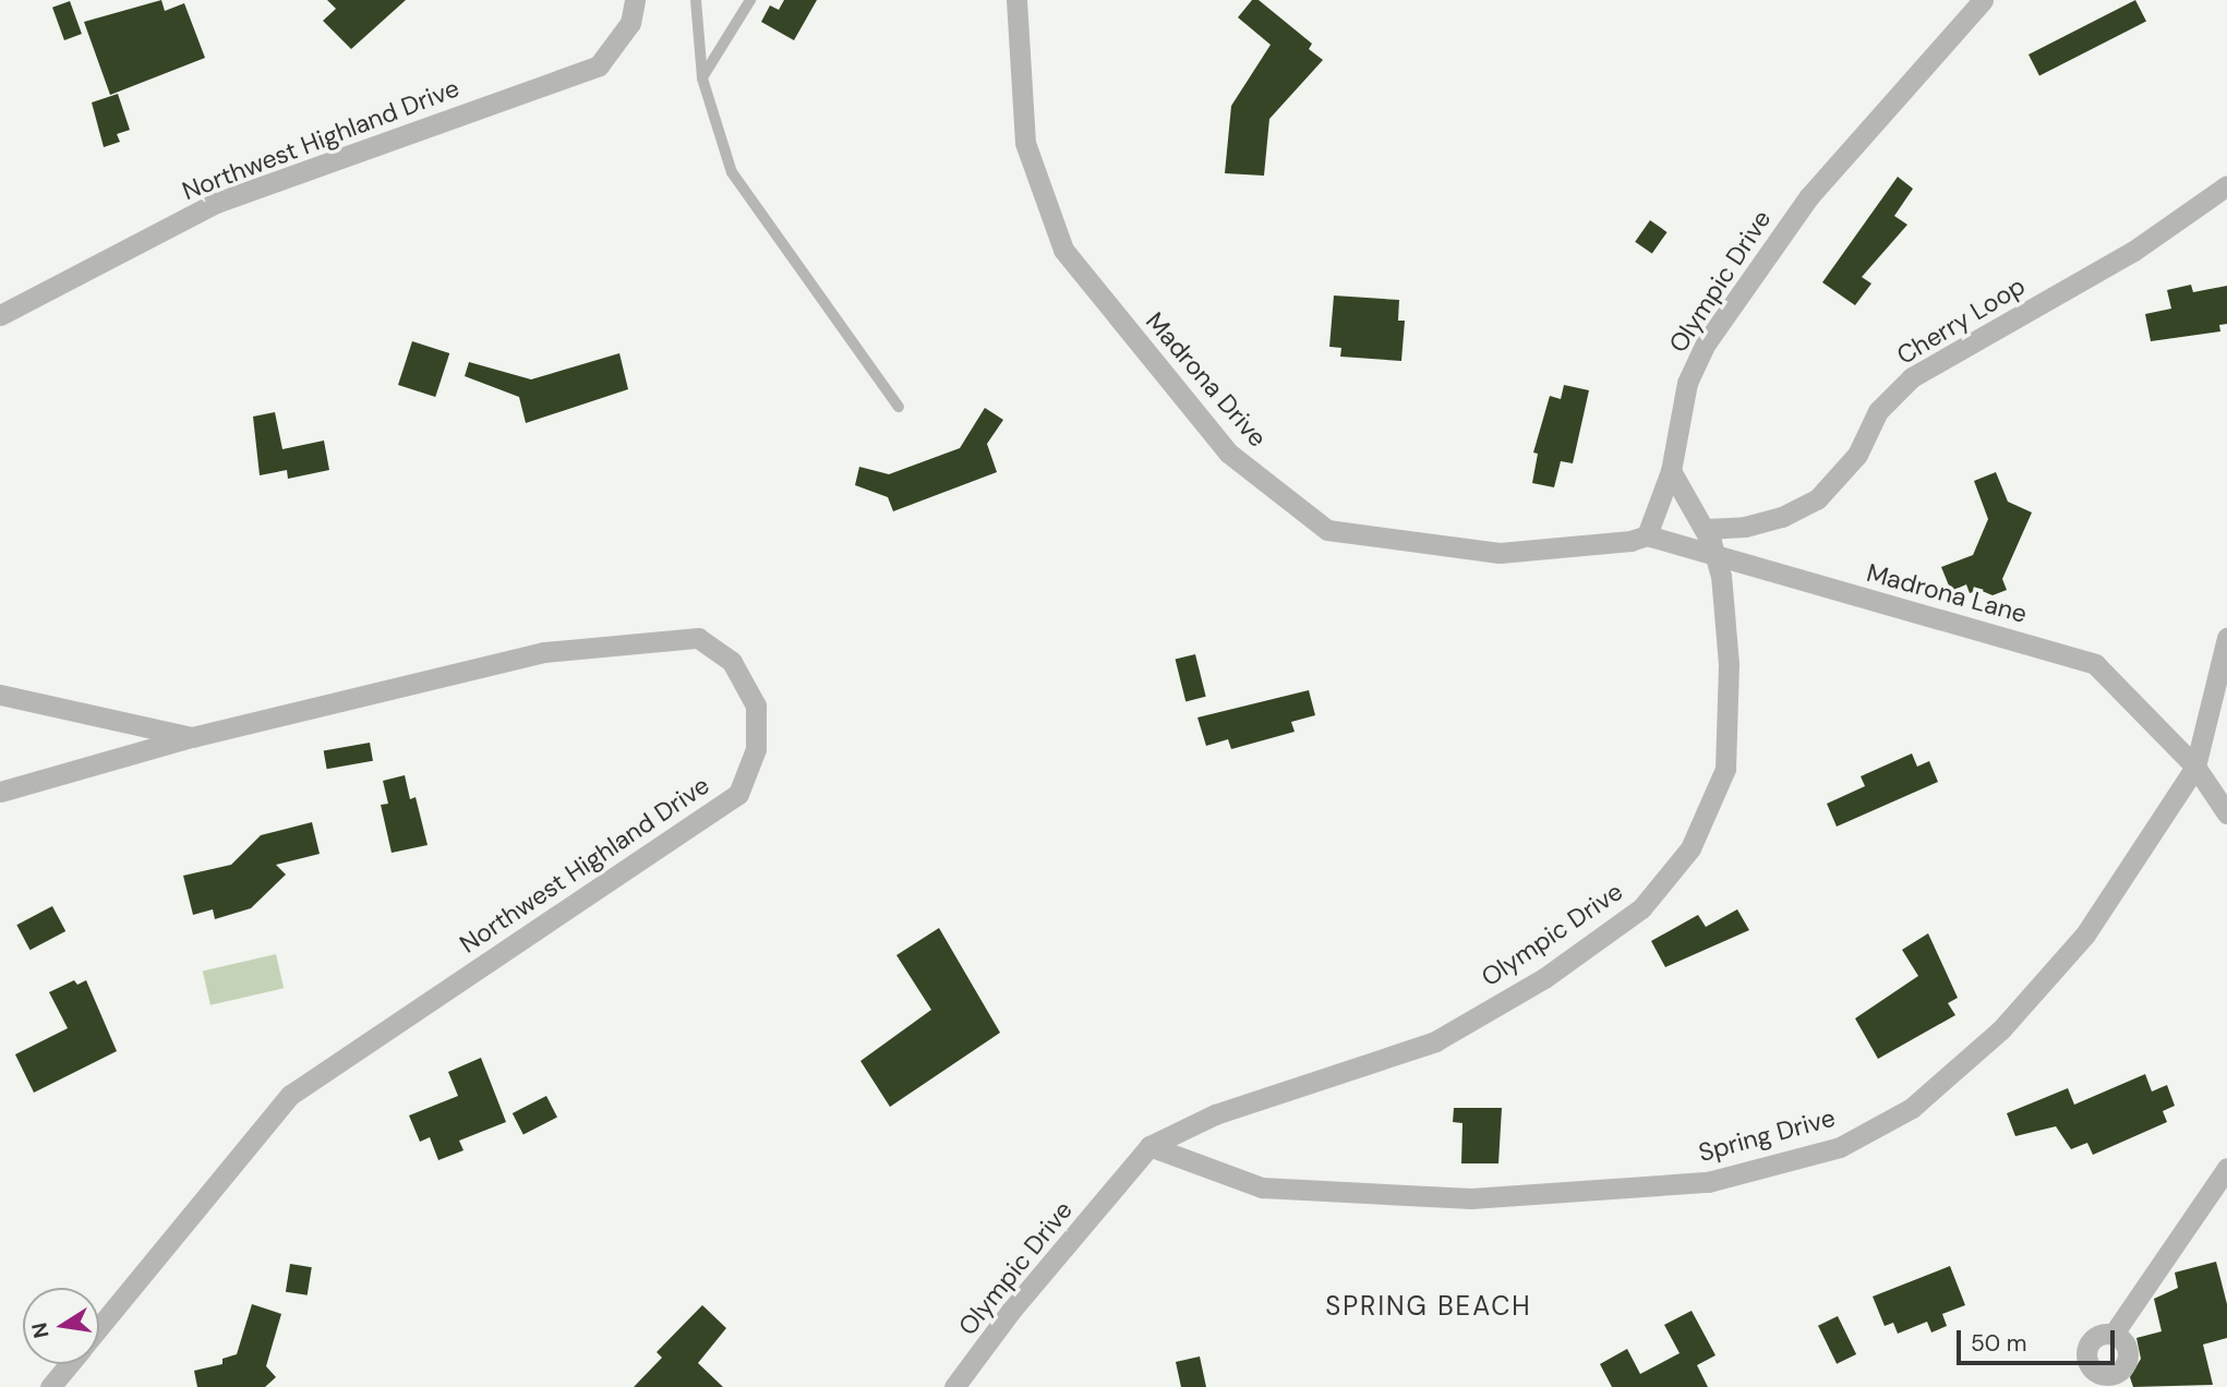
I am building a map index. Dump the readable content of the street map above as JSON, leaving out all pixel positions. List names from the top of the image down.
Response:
{
  "streets": {
    "street": [
      "Northwest Highland Drive",
      "Olympic Drive",
      "Cherry Loop",
      "Madrona Drive",
      "Madrona Lane",
      "Spring Drive"
    ]
  },
  "crossings": [
    ["Olympic Drive", "Cherry Loop"],
    ["Olympic Drive", "Spring Drive"],
    ["Madrona Drive", "Madrona Lane"],
    ["Madrona Lane", "Spring Drive"]
  ],
  "districts": ["SPRING BEACH"],
  "scale_bar": "50 m",
  "north": "left"
}
